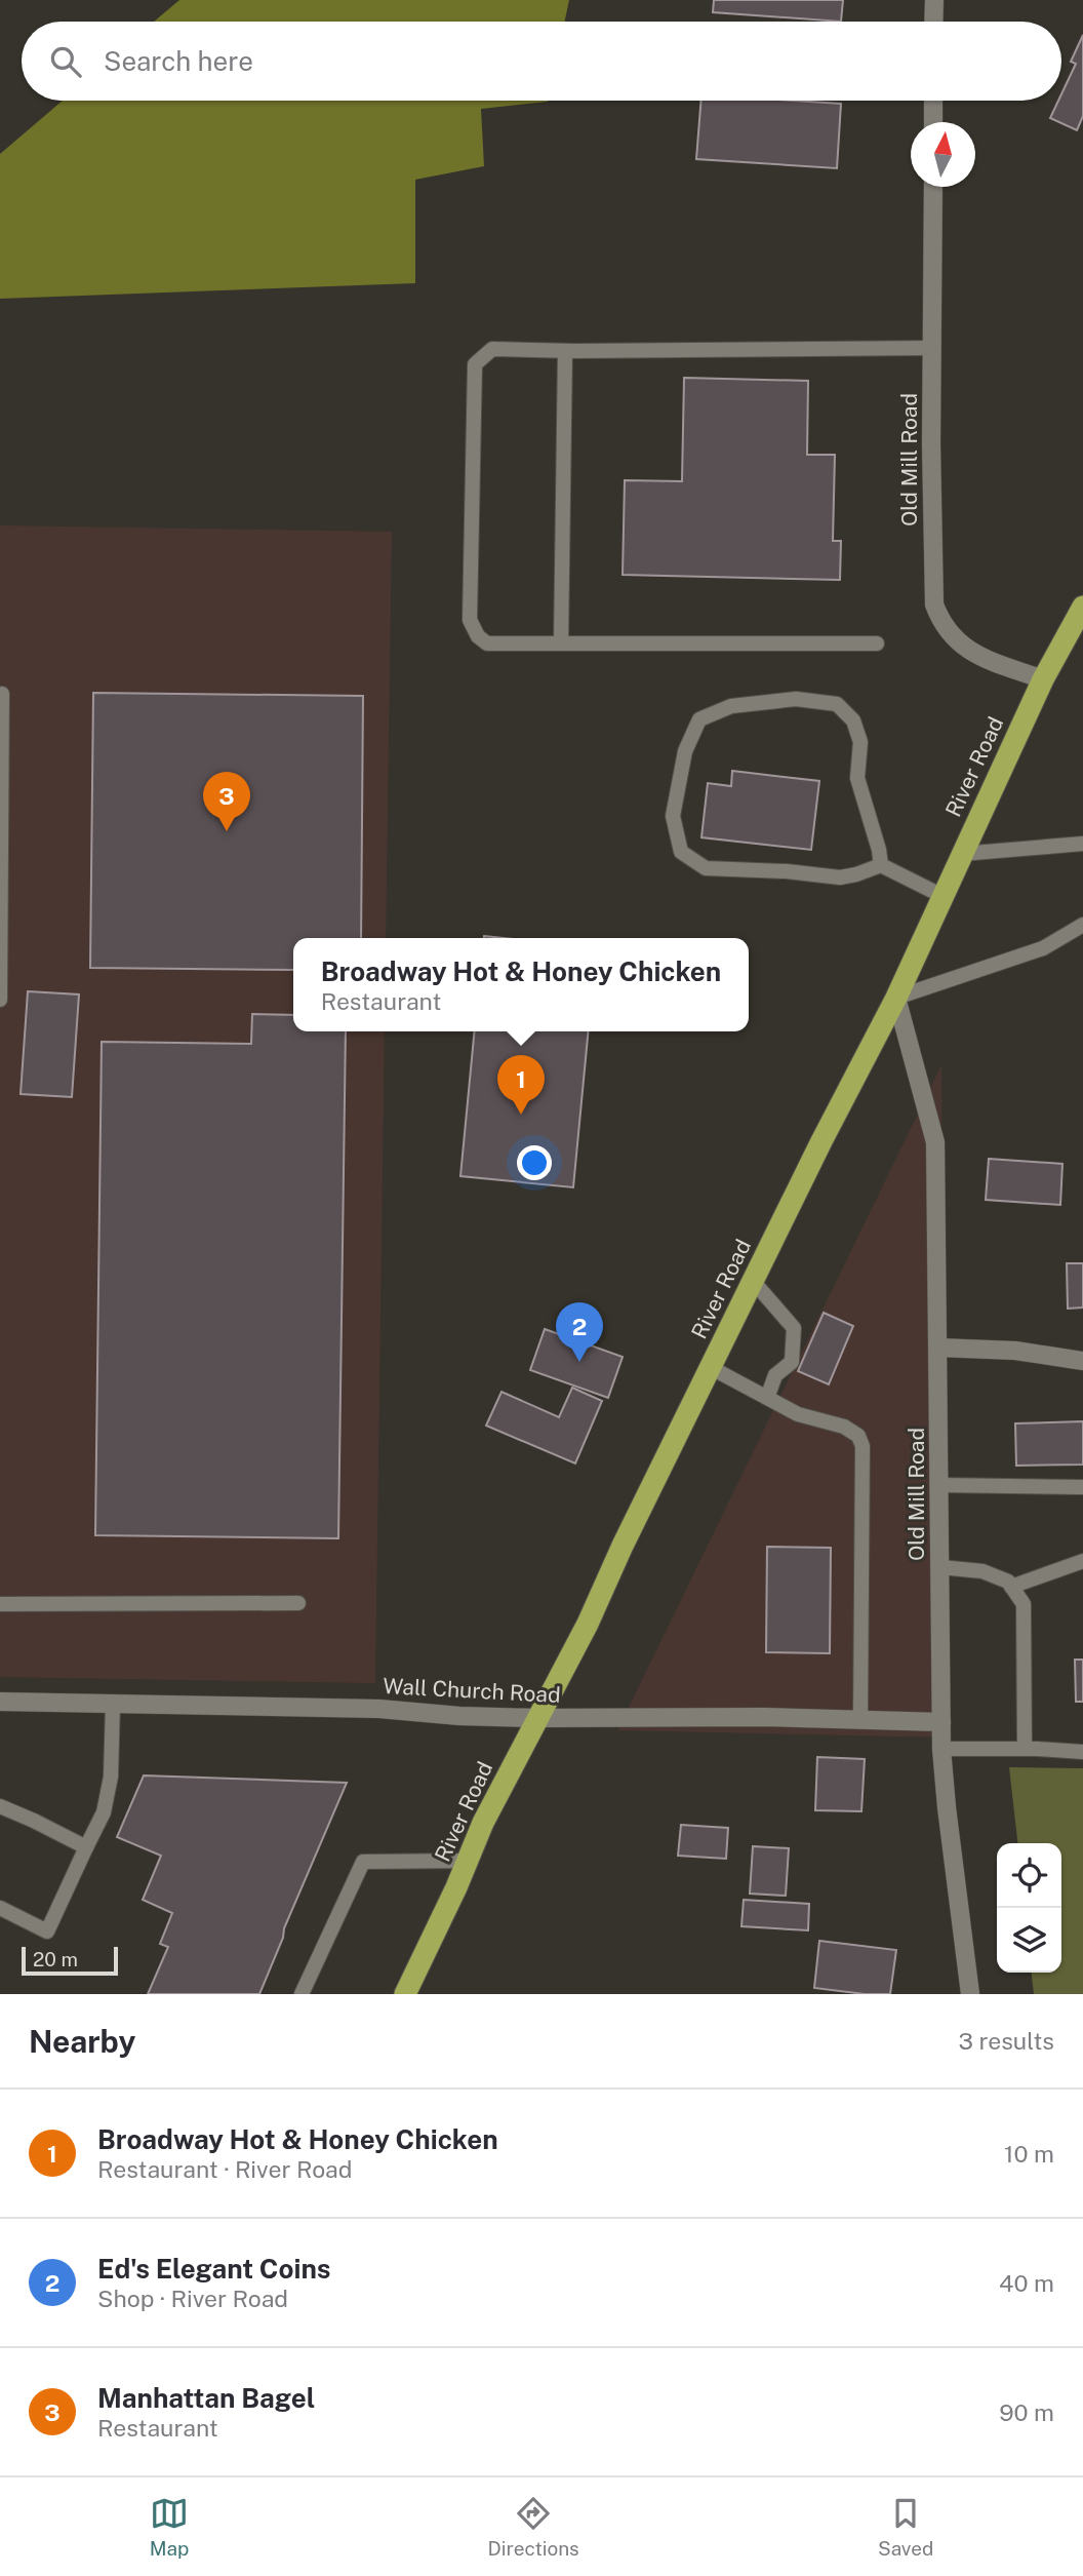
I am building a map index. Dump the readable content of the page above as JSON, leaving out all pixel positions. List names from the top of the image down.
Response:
{
  "streets": {
    "highway": ["River Road"],
    "street": ["Old Mill Road", "Wall Church Road"]
  },
  "crossings": [
    ["Old Mill Road", "River Road"],
    ["Old Mill Road", "Wall Church Road"],
    ["River Road", "Wall Church Road"]
  ],
  "scale_bar": "20 m",
  "north": "top",
  "page": {
    "search": "Search here",
    "pins": ["3", "1", "2"],
    "popup": ["Broadway Hot & Honey Chicken", "Restaurant"],
    "scale": "20 m",
    "heading": ["Nearby", "3 results"],
    "list": [
      {
        "mark": "1",
        "name": "Broadway Hot & Honey Chicken",
        "note": "Restaurant · River Road",
        "value": "10 m"
      },
      {
        "mark": "2",
        "name": "Ed's Elegant Coins",
        "note": "Shop · River Road",
        "value": "40 m"
      },
      {
        "mark": "3",
        "name": "Manhattan Bagel",
        "note": "Restaurant",
        "value": "90 m"
      }
    ],
    "nav": ["Map", "Directions", "Saved"]
  }
}
